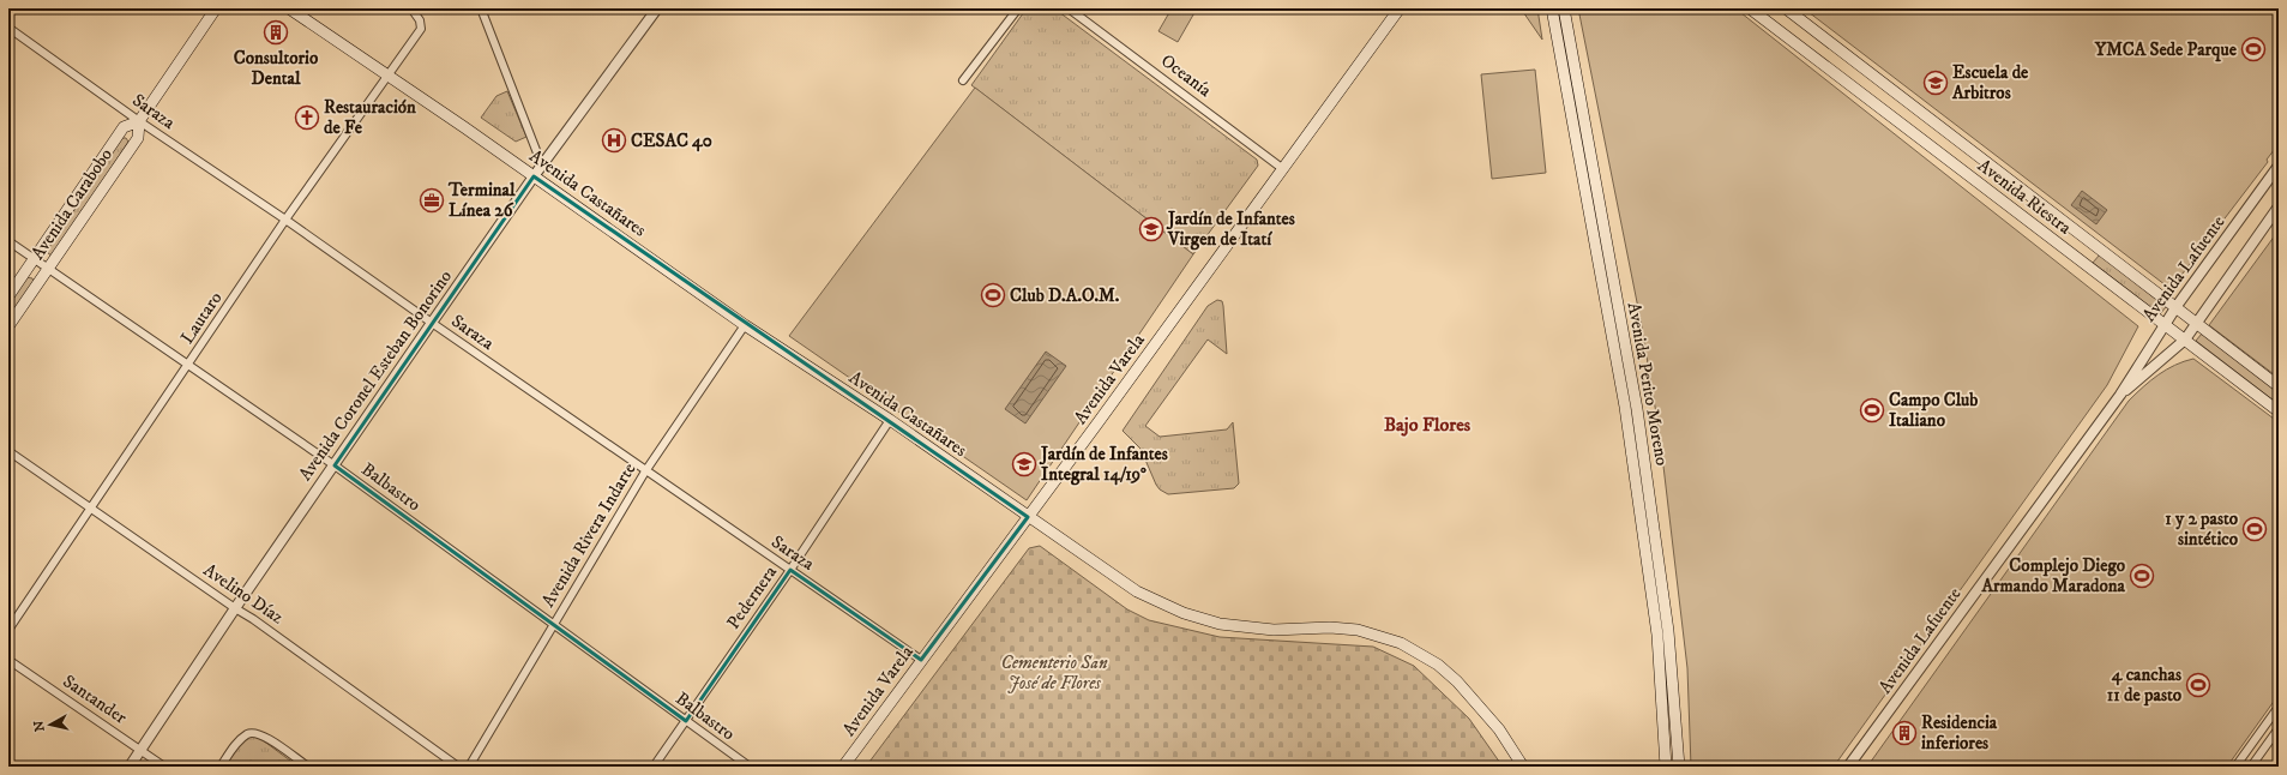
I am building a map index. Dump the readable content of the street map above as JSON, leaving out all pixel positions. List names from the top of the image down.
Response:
{
  "streets": {
    "main road": [
      "Avenida Castañares",
      "Avenida Riestra",
      "Avenida Carabobo",
      "Avenida Varela",
      "Avenida Perito Moreno"
    ],
    "street": [
      "Oceanía",
      "Saraza",
      "Avenida Lafuente",
      "Lautaro",
      "Avenida Coronel Esteban Bonorino",
      "Balbastro",
      "Avenida Rivera Indarte",
      "Avelino Díaz",
      "Pedernera",
      "Santander"
    ]
  },
  "crossings": [
    ["Oceanía", "Avenida Varela"],
    ["Saraza", "Avenida Carabobo"],
    ["Saraza", "Lautaro"],
    ["Saraza", "Avenida Coronel Esteban Bonorino"],
    ["Saraza", "Avenida Varela"],
    ["Saraza", "Avenida Rivera Indarte"],
    ["Saraza", "Pedernera"],
    ["Avenida Castañares", "Lautaro"],
    ["Avenida Castañares", "Avenida Coronel Esteban Bonorino"],
    ["Avenida Castañares", "Avenida Varela"],
    ["Avenida Castañares", "Avenida Rivera Indarte"],
    ["Avenida Castañares", "Pedernera"],
    ["Avenida Riestra", "Avenida Lafuente"],
    ["Avenida Carabobo", "Balbastro"],
    ["Lautaro", "Balbastro"],
    ["Lautaro", "Avelino Díaz"],
    ["Avenida Coronel Esteban Bonorino", "Balbastro"],
    ["Avenida Coronel Esteban Bonorino", "Avelino Díaz"],
    ["Avenida Coronel Esteban Bonorino", "Santander"],
    ["Balbastro", "Avenida Rivera Indarte"],
    ["Balbastro", "Pedernera"]
  ],
  "districts": ["Bajo Flores"],
  "parks": ["Cementerio San José de Flores"],
  "places": {
    "building": ["Consultorio Dental", "Residencia inferiores"],
    "sports": [
      "YMCA Sede Parque",
      "Club D.A.O.M.",
      "Campo Club Italiano",
      "1 y 2 pasto sintético",
      "Complejo Diego Armando Maradona",
      "4 canchas 11 de pasto"
    ],
    "school or university": ["Escuela de Arbitros", "Jardín de Infantes Virgen de Itatí", "Jardín de Infantes Integral 14/19°"],
    "church": ["Restauración de Fe"],
    "hospital": ["CESAC 40"],
    "office": ["Terminal Línea 26"]
  },
  "north": "left"
}
